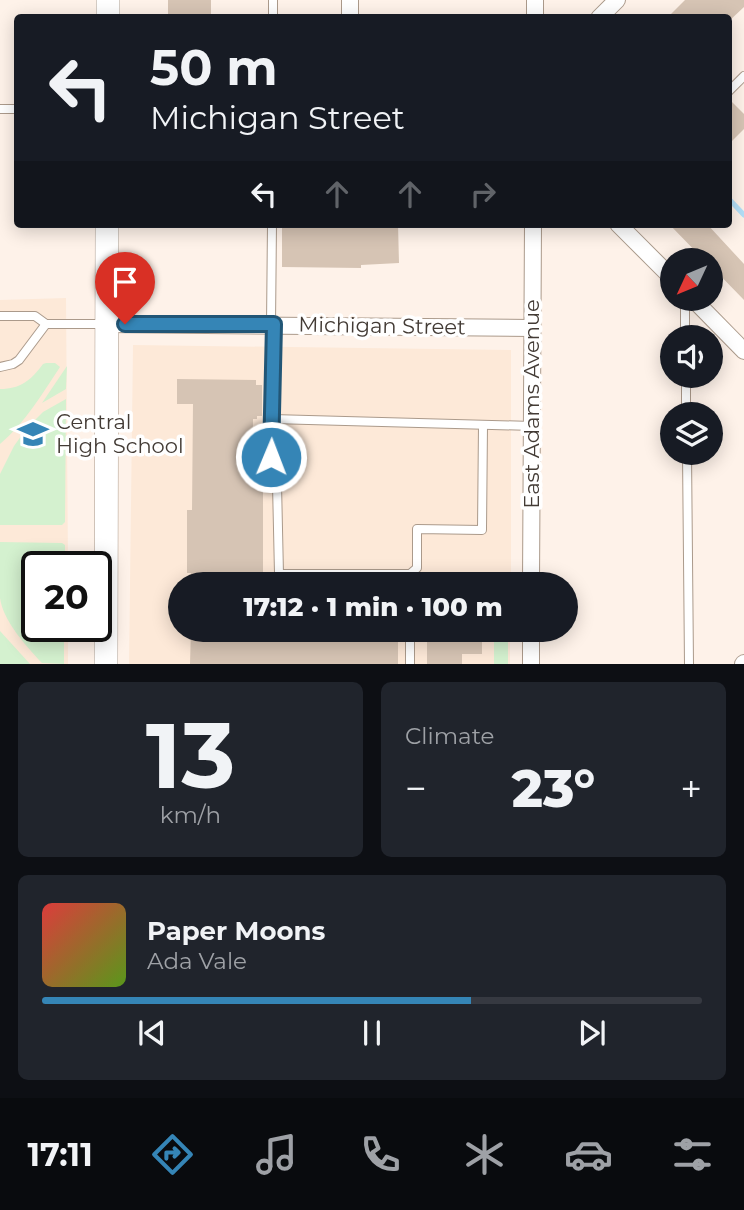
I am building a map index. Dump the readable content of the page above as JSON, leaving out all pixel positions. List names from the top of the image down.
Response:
{
  "streets": {
    "street": ["Michigan Street", "East Adams Avenue"]
  },
  "crossings": [
    ["Michigan Street", "East Adams Avenue"]
  ],
  "places": {
    "school or university": ["Central High School"]
  },
  "north": "bottom left",
  "page": {
    "turn": ["50 m", "Michigan Street"],
    "limit": "20",
    "trip": "17:12 · 1 min · 100 m",
    "tile": [
      ["13", "km/h"],
      "Climate"
    ],
    "heat": ["−", "23°", "+"],
    "song": ["Paper Moons", "Ada Vale"],
    "tabs": "17:11"
  }
}
